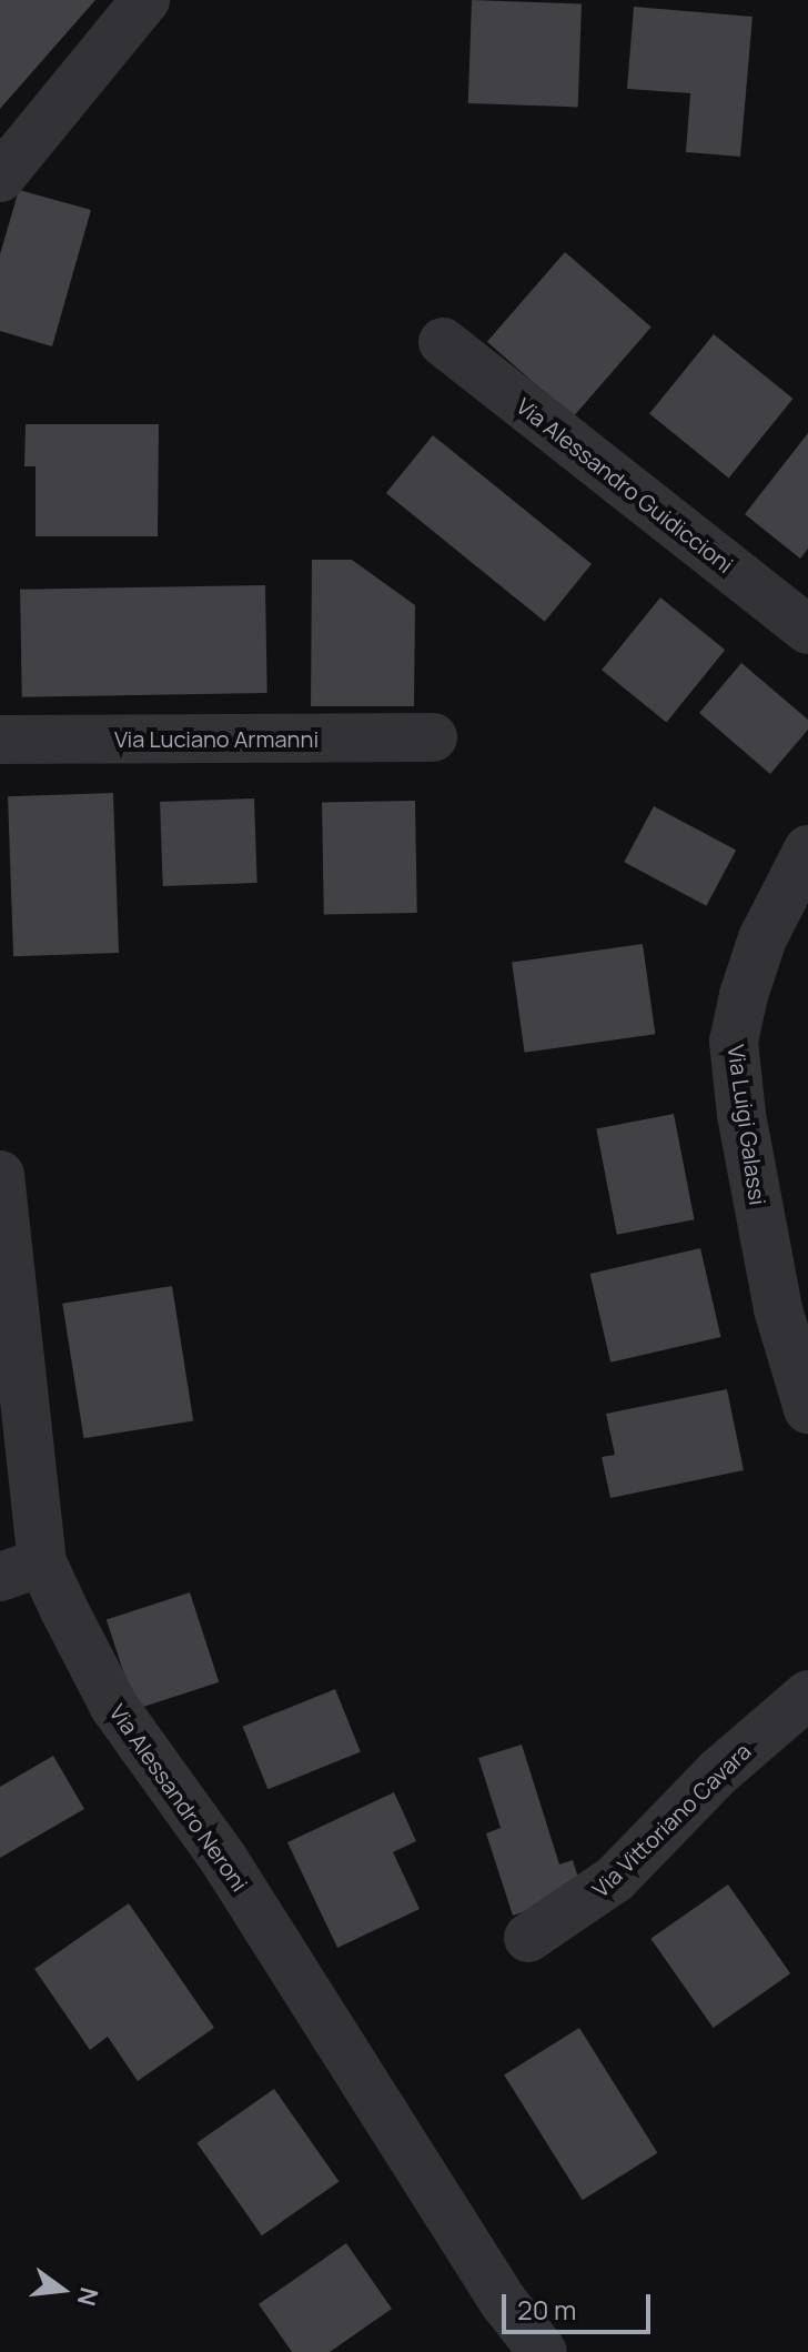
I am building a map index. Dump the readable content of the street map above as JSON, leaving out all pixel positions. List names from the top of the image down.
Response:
{
  "streets": {
    "street": [
      "Via Alessandro Guidiccioni",
      "Via Luciano Armanni",
      "Via Luigi Galassi",
      "Via Alessandro Neroni",
      "Via Vittoriano Cavara"
    ]
  },
  "scale_bar": "20 m",
  "north": "right"
}
